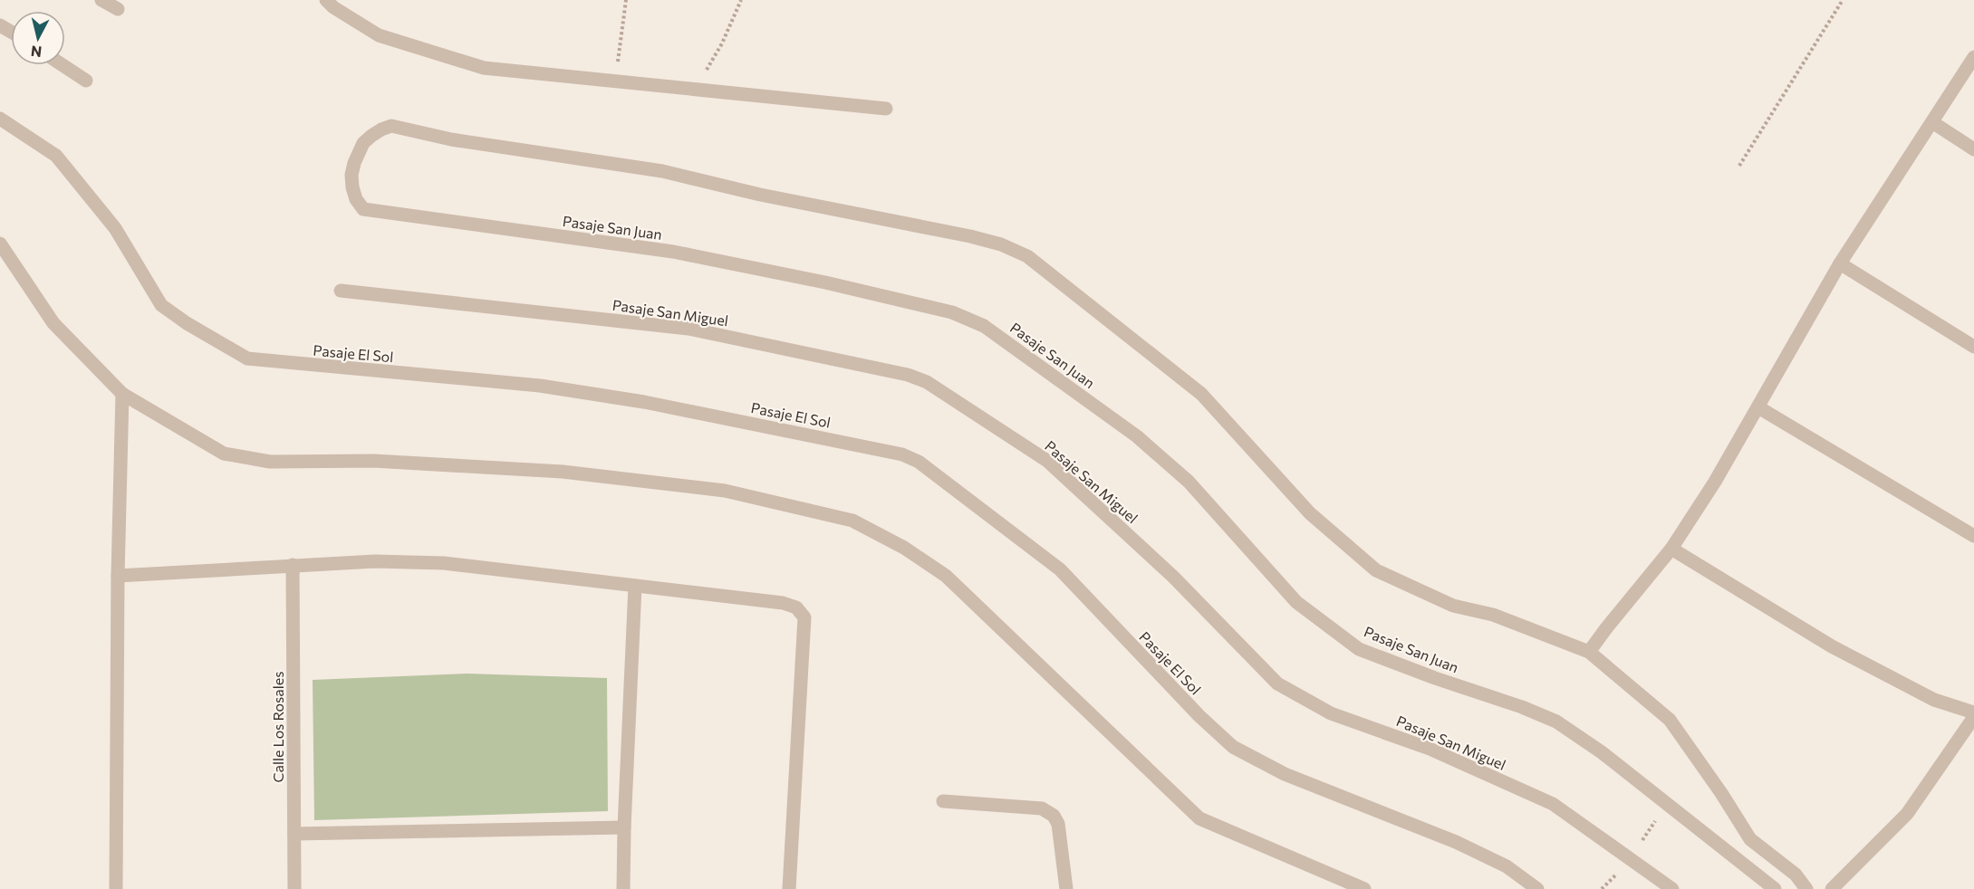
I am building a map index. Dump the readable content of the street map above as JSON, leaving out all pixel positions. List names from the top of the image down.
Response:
{
  "streets": {
    "street": [
      "Pasaje San Juan",
      "Pasaje San Miguel",
      "Pasaje El Sol",
      "Calle Los Rosales"
    ]
  },
  "north": "bottom"
}
